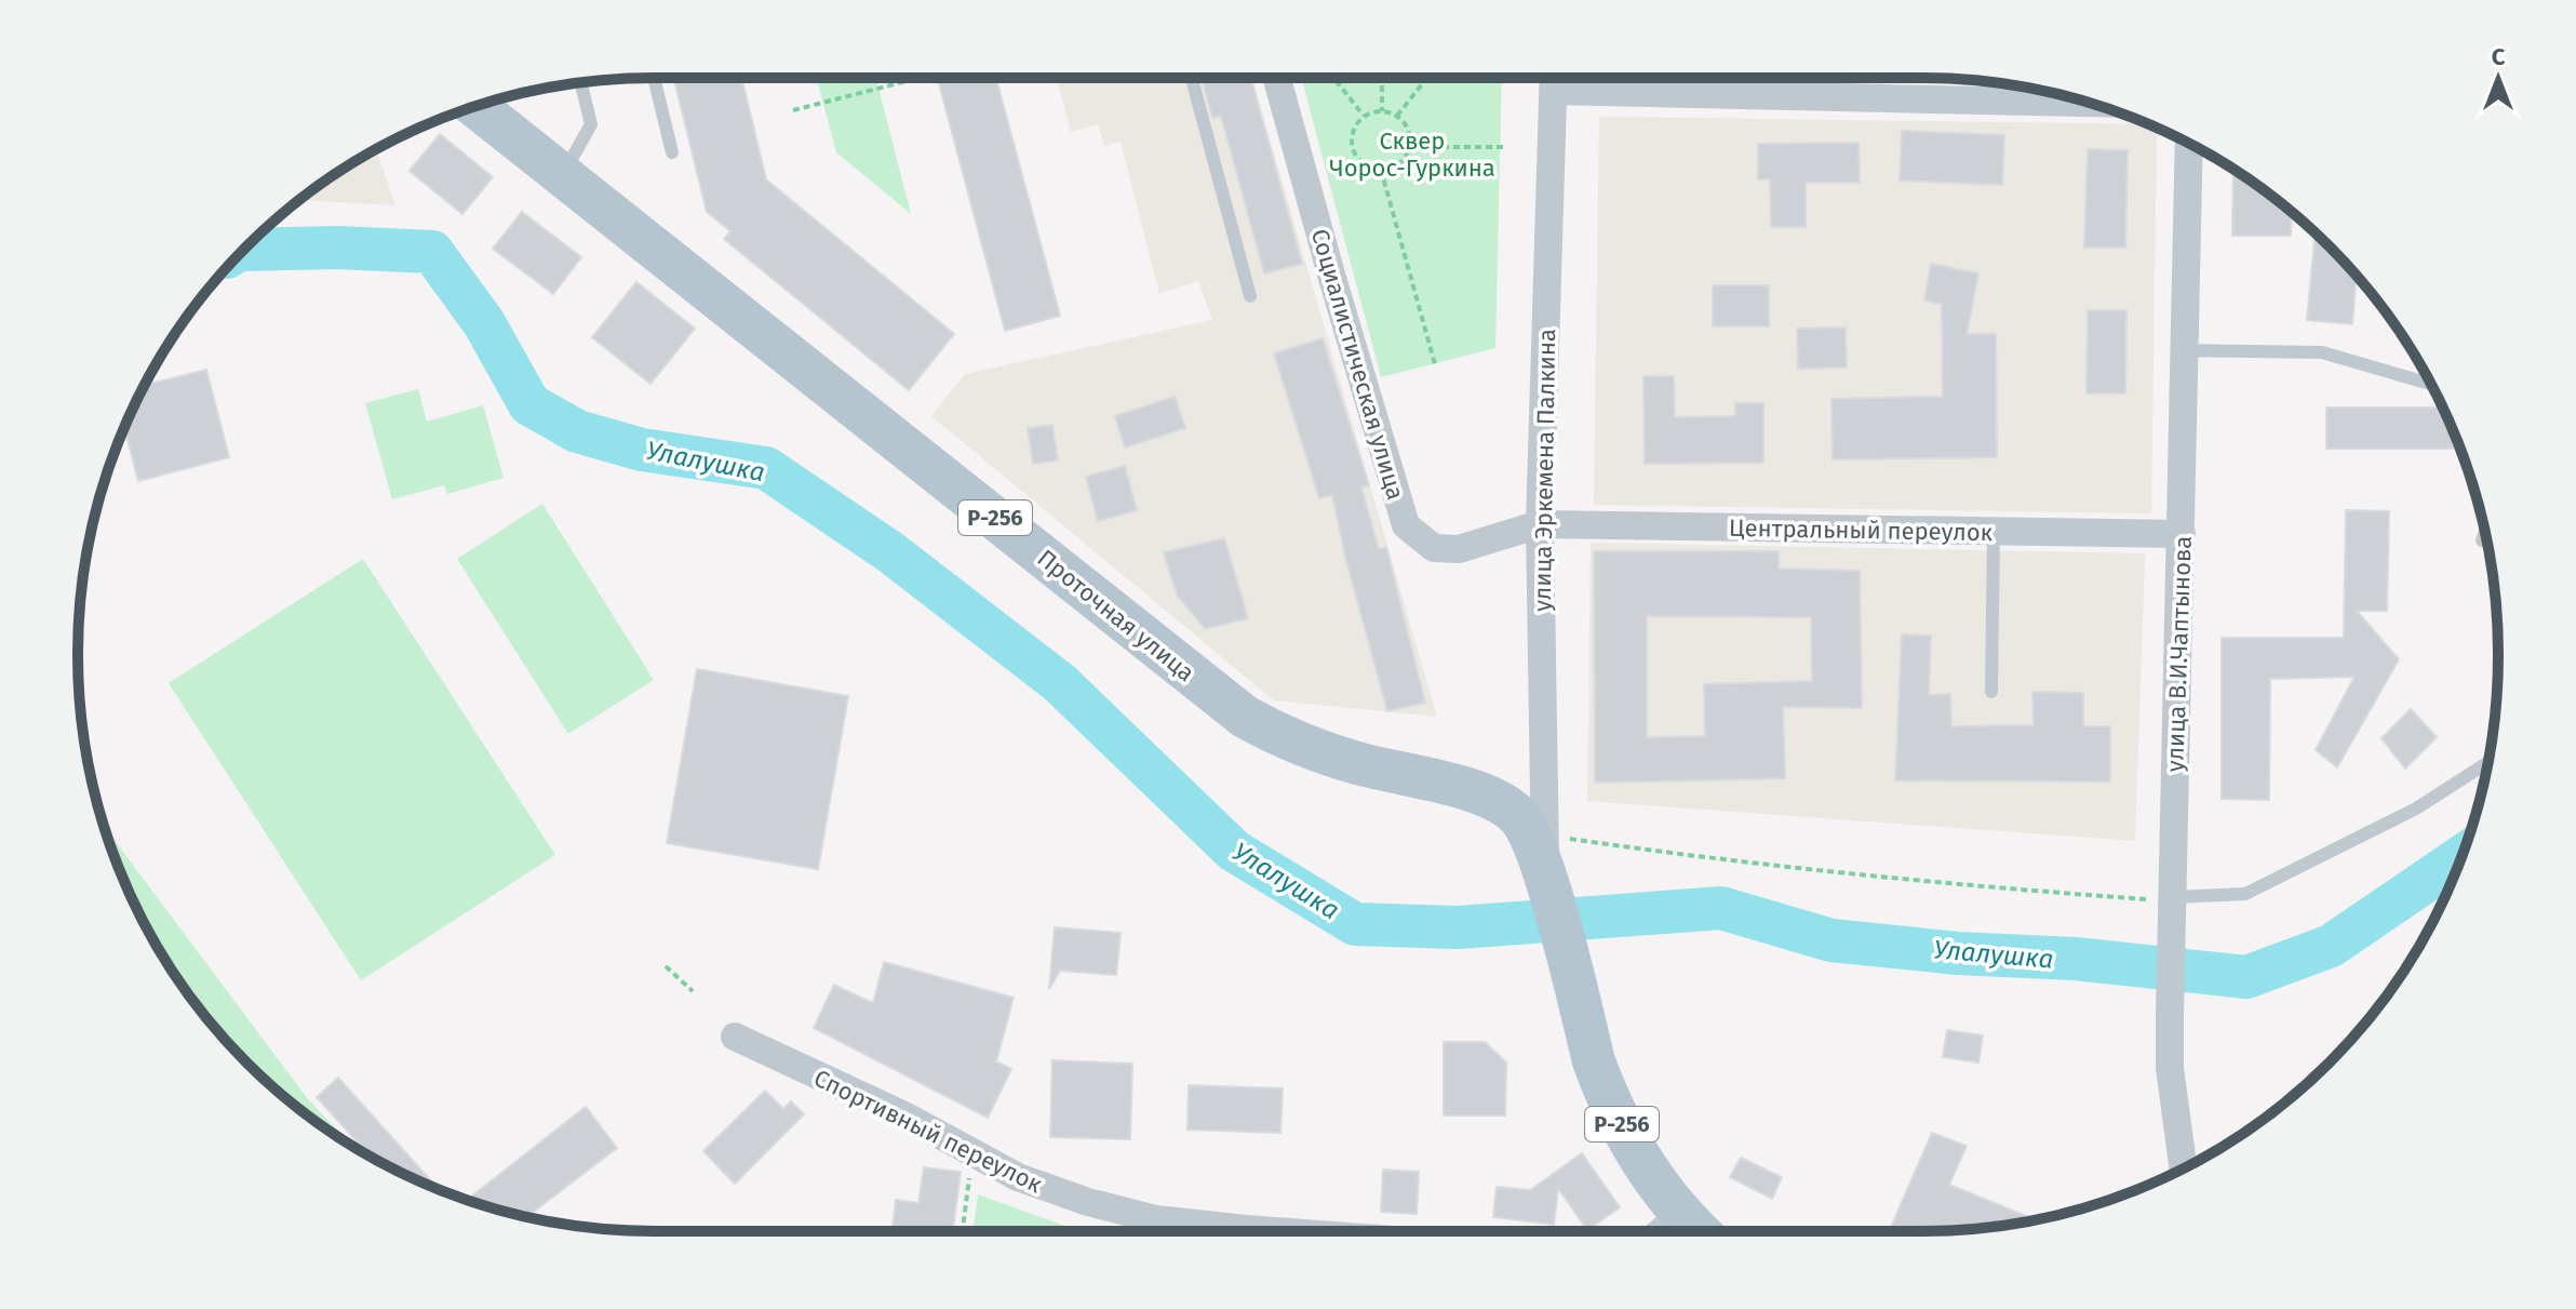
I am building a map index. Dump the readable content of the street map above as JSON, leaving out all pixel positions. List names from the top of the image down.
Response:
{
  "streets": {
    "main road": ["Р-256", "Проточная улица"],
    "street": [
      "Социалистическая улица",
      "улица Эркемена Палкина",
      "Центральный переулок",
      "улица В.И.Чаптынова",
      "Спортивный переулок"
    ]
  },
  "crossings": [
    ["Социалистическая улица", "улица Эркемена Палкина"],
    ["Социалистическая улица", "Центральный переулок"],
    ["улица Эркемена Палкина", "Р-256"],
    ["улица Эркемена Палкина", "Центральный переулок"],
    ["улица Эркемена Палкина", "Проточная улица"],
    ["Р-256", "Проточная улица"],
    ["Центральный переулок", "улица В.И.Чаптынова"]
  ],
  "water": ["Улалушка"],
  "parks": ["Сквер Чорос-Гуркина"],
  "north": "top"
}
